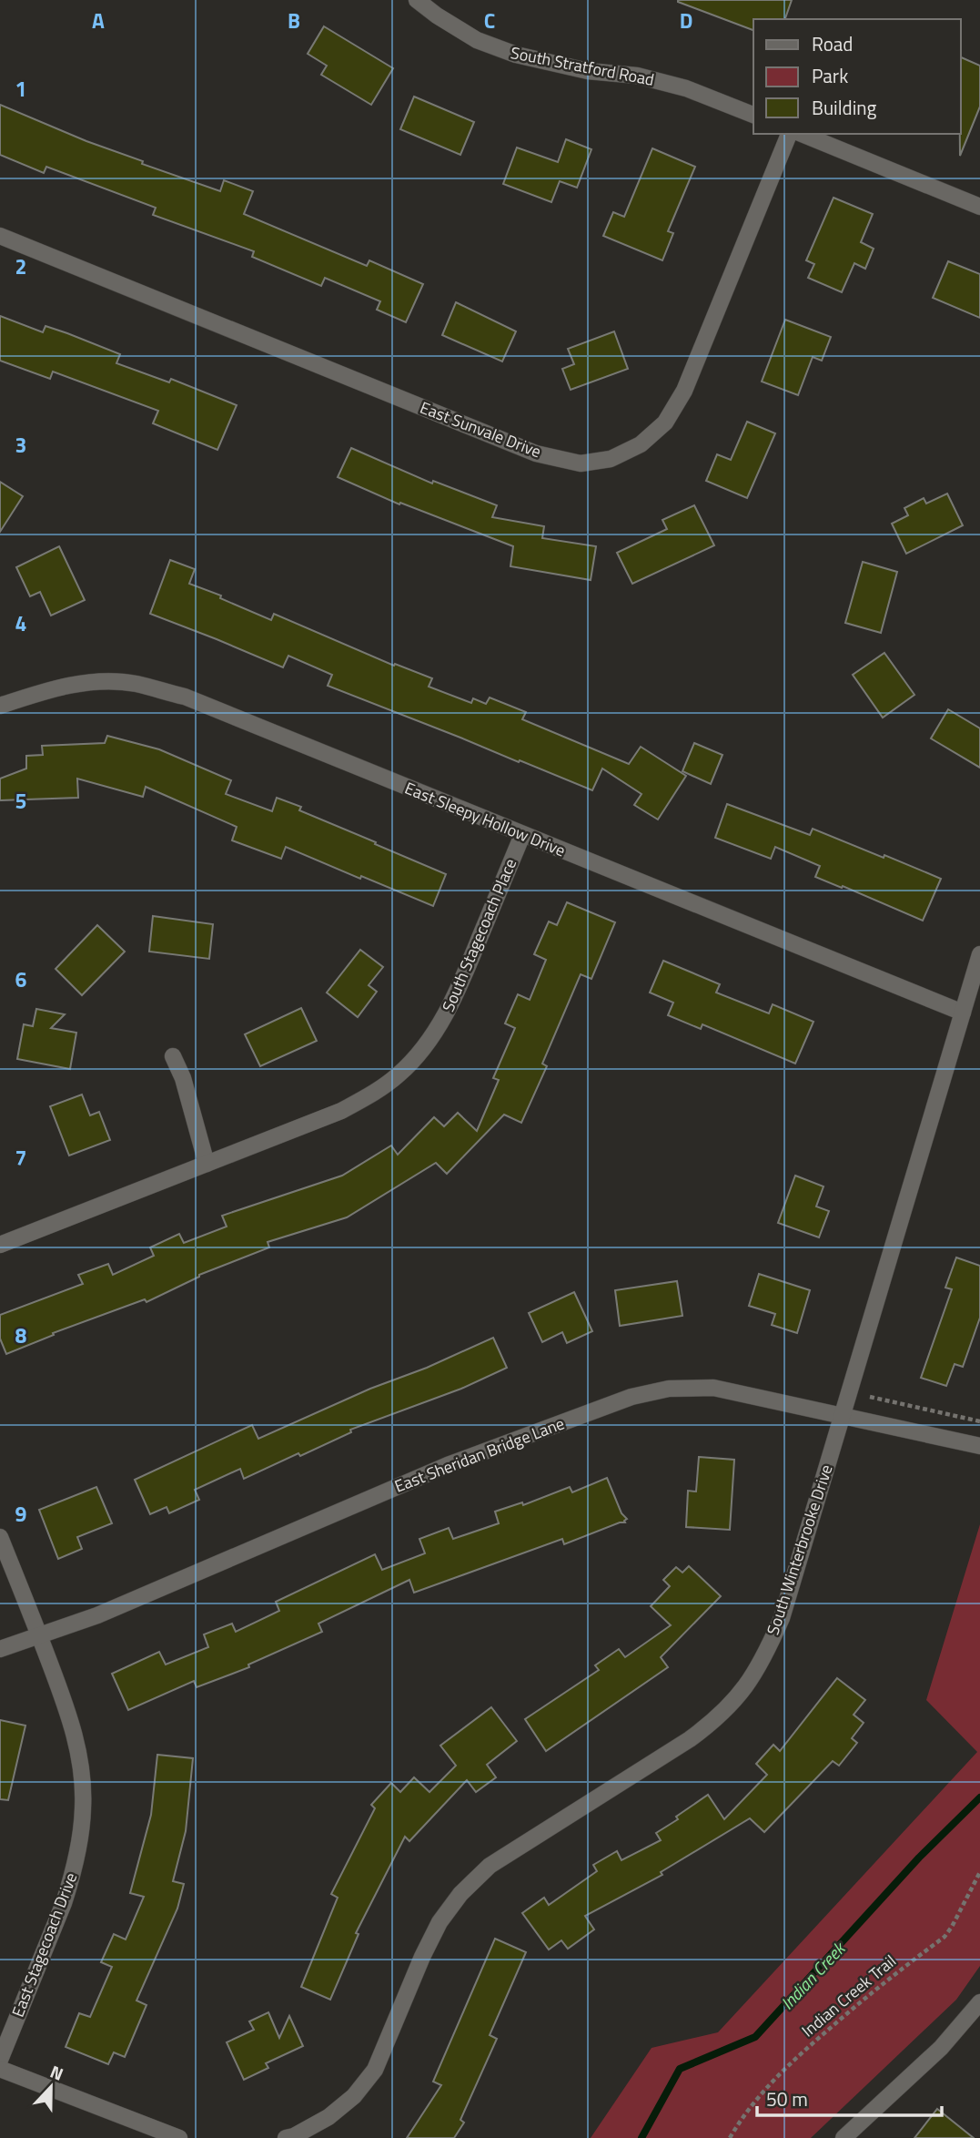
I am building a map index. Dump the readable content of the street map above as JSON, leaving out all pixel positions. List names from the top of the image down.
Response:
{
  "streets": {
    "street": [
      "South Stratford Road",
      "East Sunvale Drive",
      "East Sleepy Hollow Drive",
      "South Stagecoach Place",
      "East Sheridan Bridge Lane",
      "South Winterbrooke Drive",
      "East Stagecoach Drive"
    ],
    "path": ["Indian Creek Trail"]
  },
  "crossings": [
    ["East Sleepy Hollow Drive", "South Stagecoach Place"],
    ["East Sleepy Hollow Drive", "South Winterbrooke Drive"],
    ["East Sheridan Bridge Lane", "South Winterbrooke Drive"],
    ["East Sheridan Bridge Lane", "East Stagecoach Drive"]
  ],
  "water": ["Indian Creek"],
  "legend": ["Road", "Park", "Building"],
  "scale_bar": "50 m",
  "north": "top",
  "grid": {
    "columns": [
      "A",
      "B",
      "C",
      "D"
    ],
    "rows": [
      "1",
      "2",
      "3",
      "4",
      "5",
      "6",
      "7",
      "8",
      "9"
    ]
  }
}
